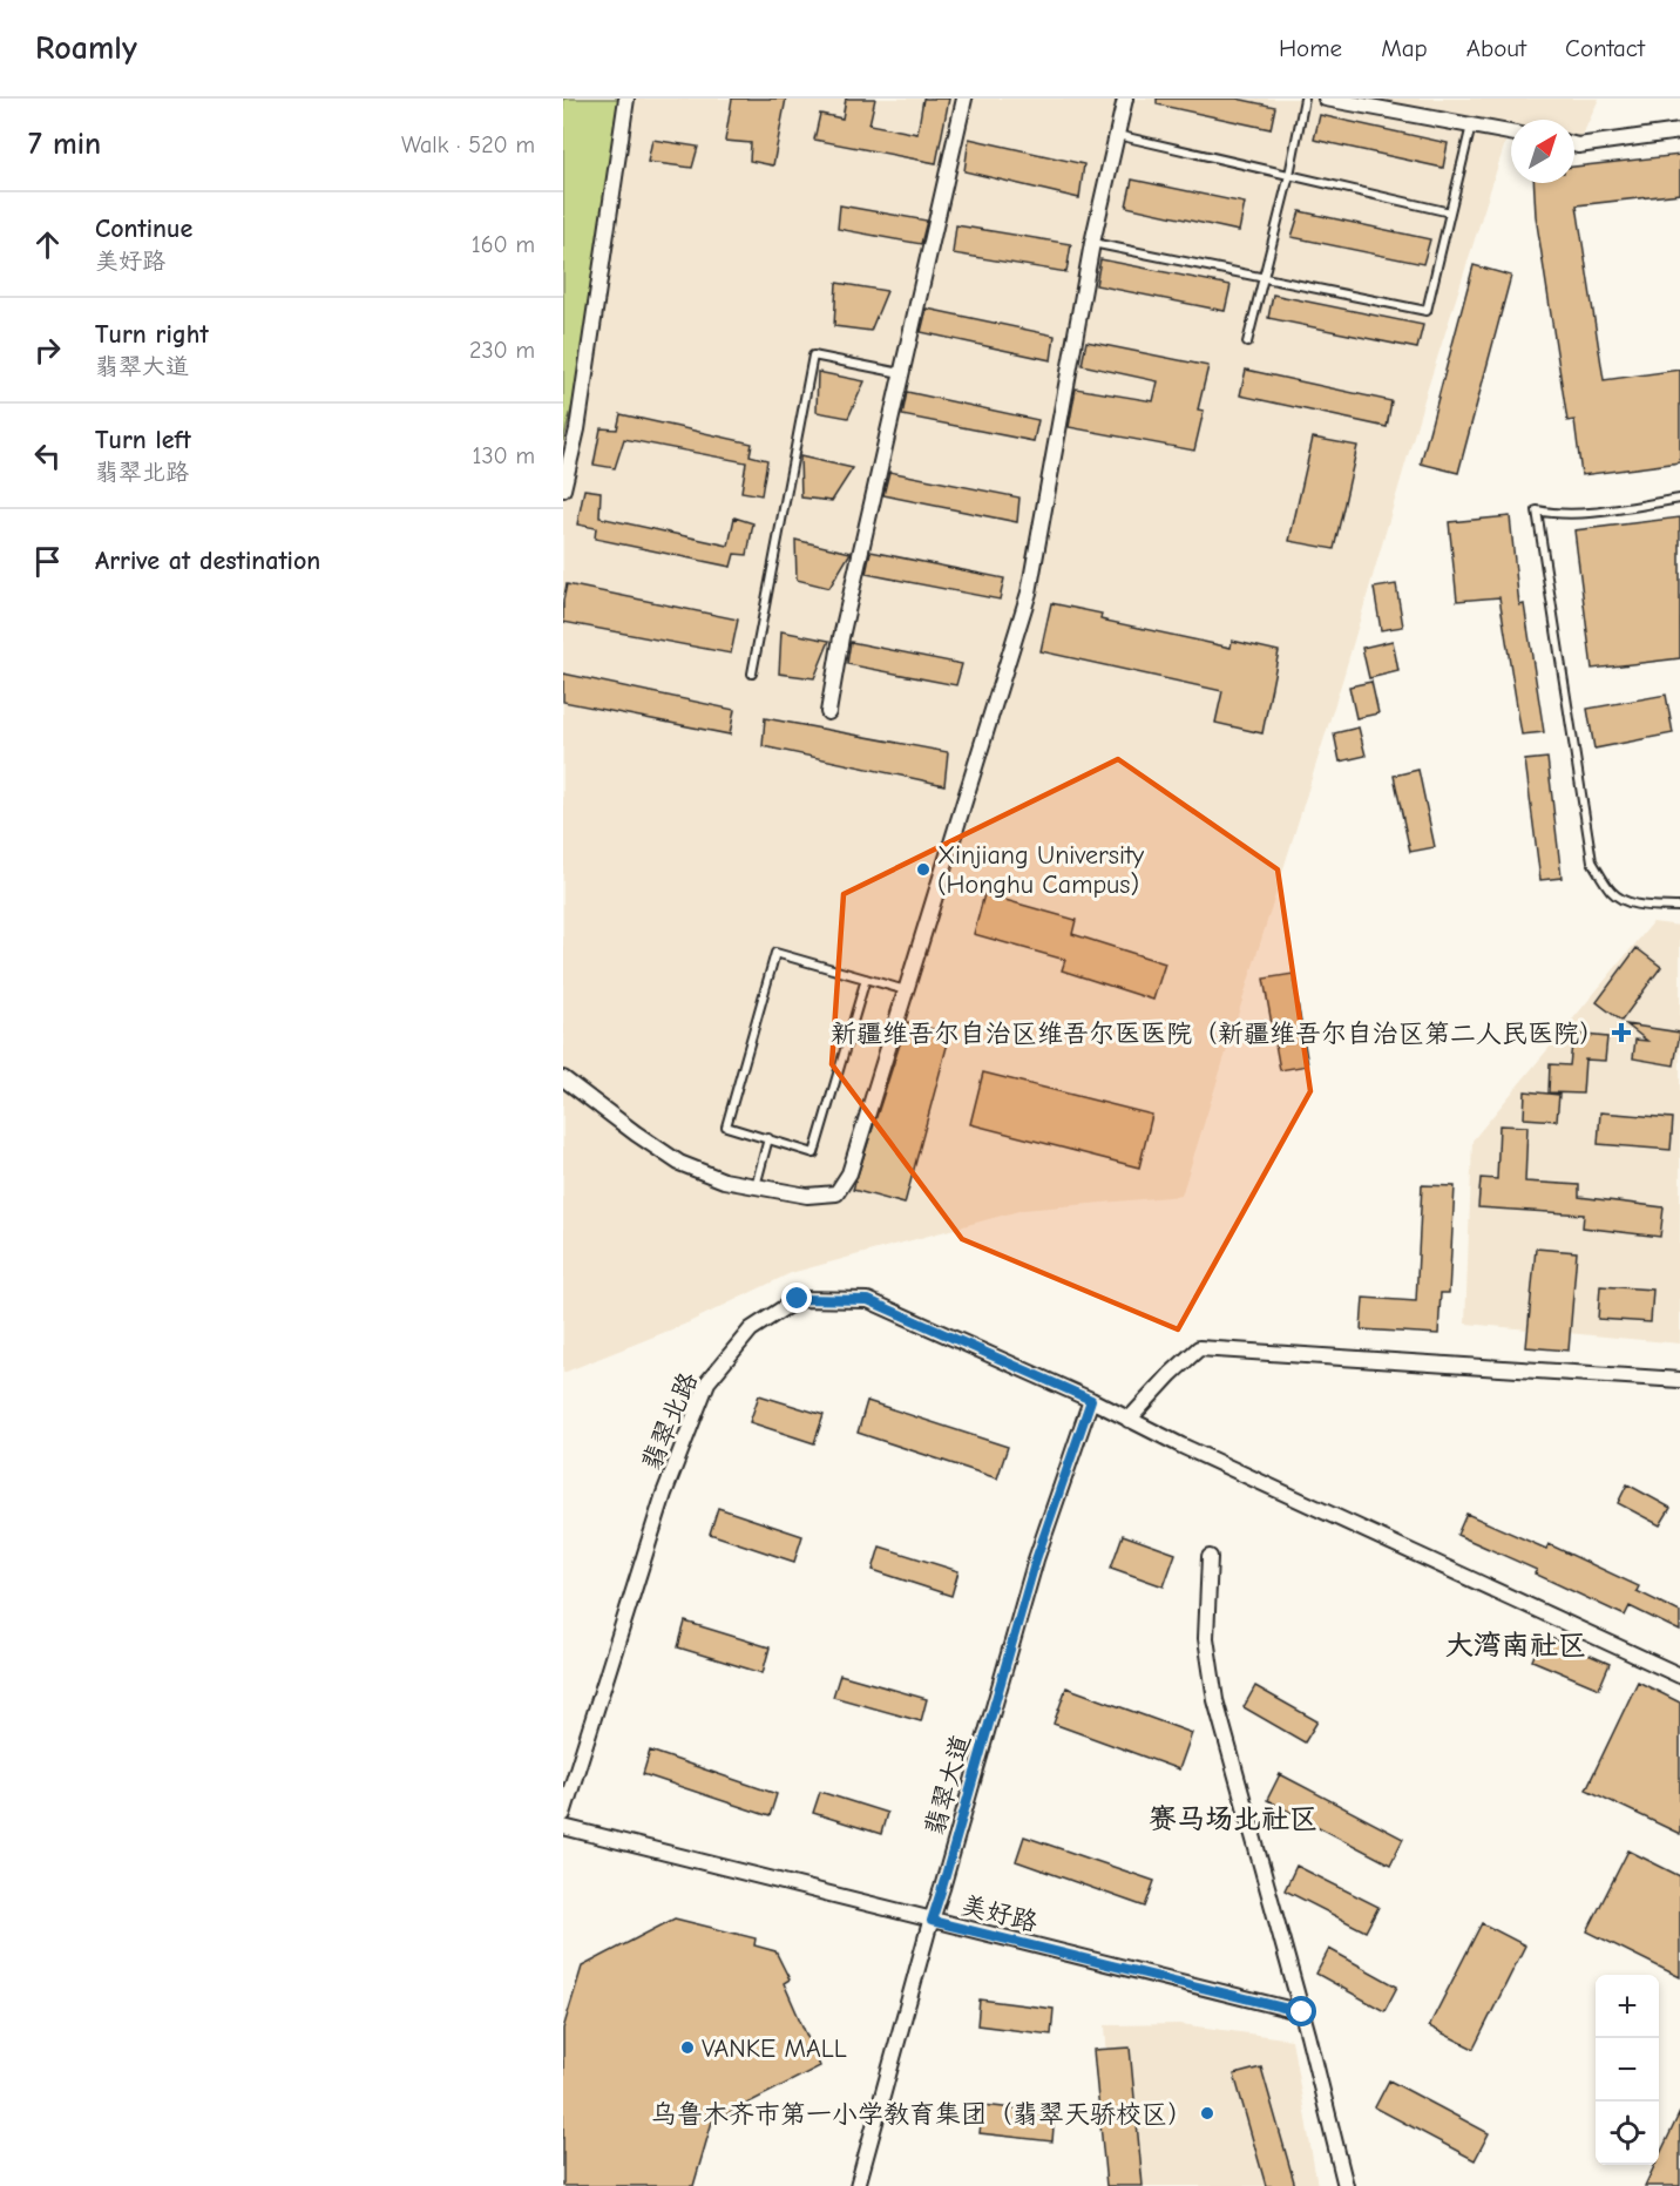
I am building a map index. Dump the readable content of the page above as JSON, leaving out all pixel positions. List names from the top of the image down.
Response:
{
  "streets": {
    "street": ["翡翠北路", "翡翠大道", "美好路"]
  },
  "crossings": [
    ["翡翠北路", "翡翠大道"],
    ["翡翠大道", "美好路"]
  ],
  "districts": ["大湾南社区", "赛马场北社区"],
  "places": {
    "other": ["Xinjiang University (Honghu Campus)", "VANKE MALL", "乌鲁木齐市第一小学教育集团（翡翠天骄校区）"],
    "health": ["新疆维吾尔自治区维吾尔医医院（新疆维吾尔自治区第二人民医院）"]
  },
  "north": "top right",
  "page": {
    "header": "Roamly",
    "nav": [
      "Home",
      "Map",
      "About",
      "Contact"
    ],
    "heading": ["7 min", "Walk · 520 m"],
    "list": [
      ["Continue", "美好路", "160 m"],
      ["Turn right", "翡翠大道", "230 m"],
      ["Turn left", "翡翠北路", "130 m"],
      "Arrive at destination"
    ],
    "map_buttons": ["+", "−"]
  }
}
